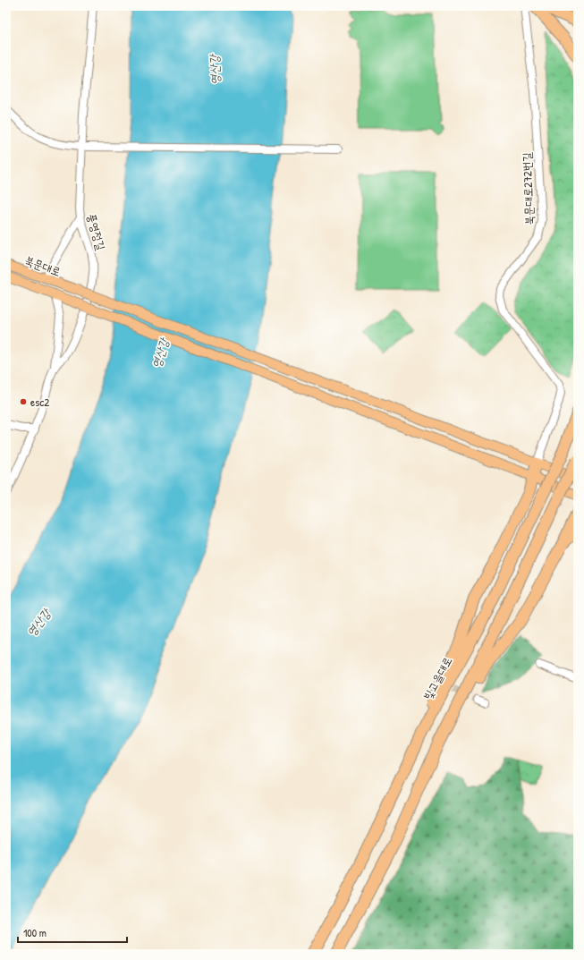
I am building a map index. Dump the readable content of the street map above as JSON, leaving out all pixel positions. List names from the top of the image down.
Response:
{
  "streets": {
    "highway": ["빛고을대로"],
    "main road": ["북문대로"],
    "street": ["북문대로272번길", "풍영정길"]
  },
  "crossings": [
    ["북문대로272번길", "북문대로"]
  ],
  "water": ["영산강"],
  "places": ["esc2"],
  "scale_bar": "100 m"
}
